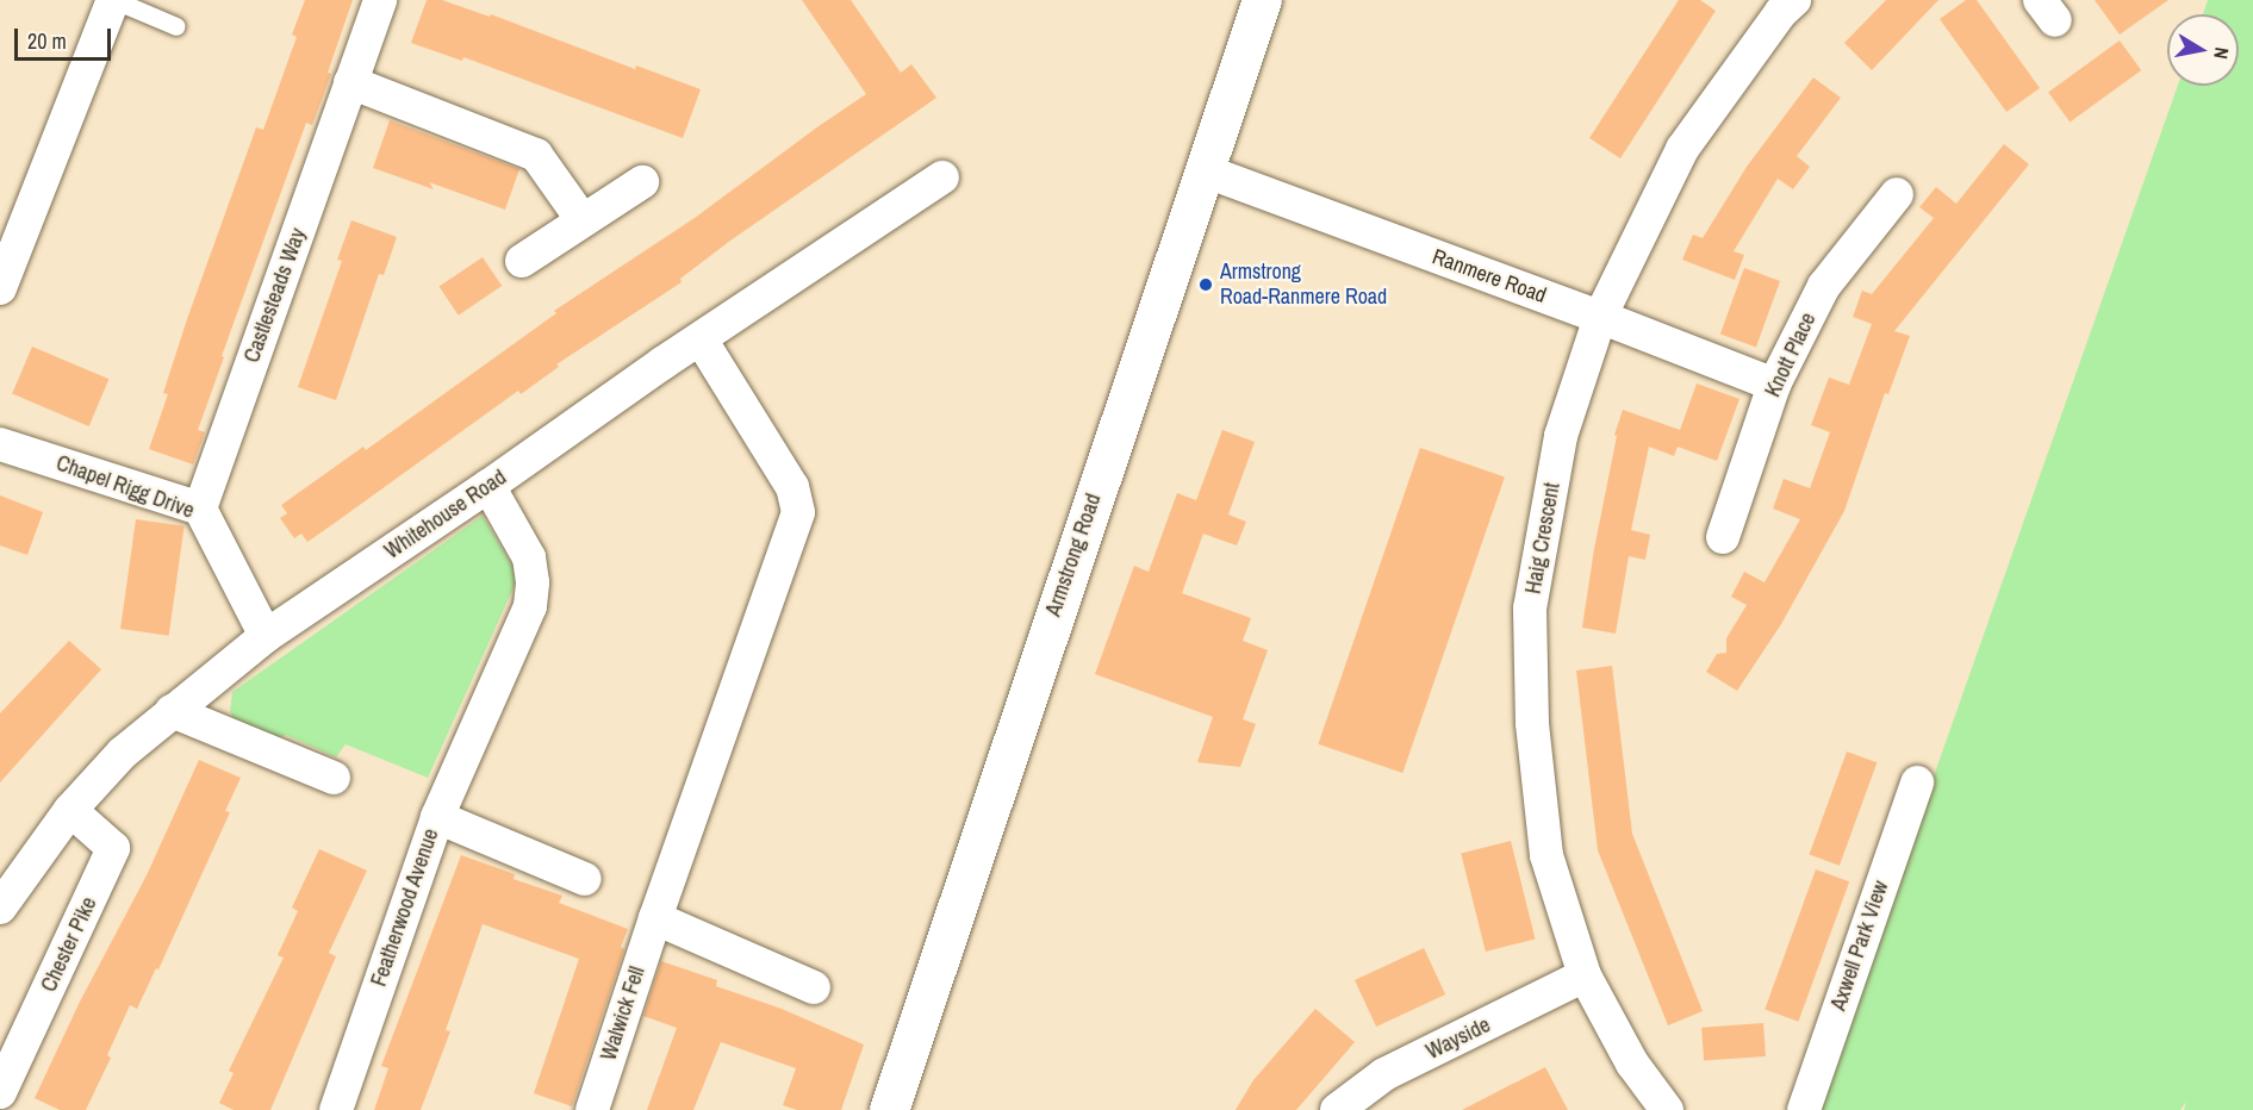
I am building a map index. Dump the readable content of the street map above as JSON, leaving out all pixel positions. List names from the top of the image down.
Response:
{
  "streets": {
    "street": [
      "Ranmere Road",
      "Castlesteads Way",
      "Knott Place",
      "Chapel Rigg Drive",
      "Whitehouse Road",
      "Haig Crescent",
      "Armstrong Road",
      "Featherwood Avenue",
      "Chester Pike",
      "Axwell Park View",
      "Walwick Fell",
      "Wayside"
    ]
  },
  "crossings": [
    ["Ranmere Road", "Knott Place"],
    ["Ranmere Road", "Haig Crescent"],
    ["Ranmere Road", "Armstrong Road"],
    ["Castlesteads Way", "Chapel Rigg Drive"],
    ["Chapel Rigg Drive", "Whitehouse Road"],
    ["Whitehouse Road", "Chester Pike"],
    ["Whitehouse Road", "Walwick Fell"],
    ["Haig Crescent", "Wayside"]
  ],
  "places": ["Armstrong Road-Ranmere Road"],
  "scale_bar": "20 m",
  "north": "right"
}
